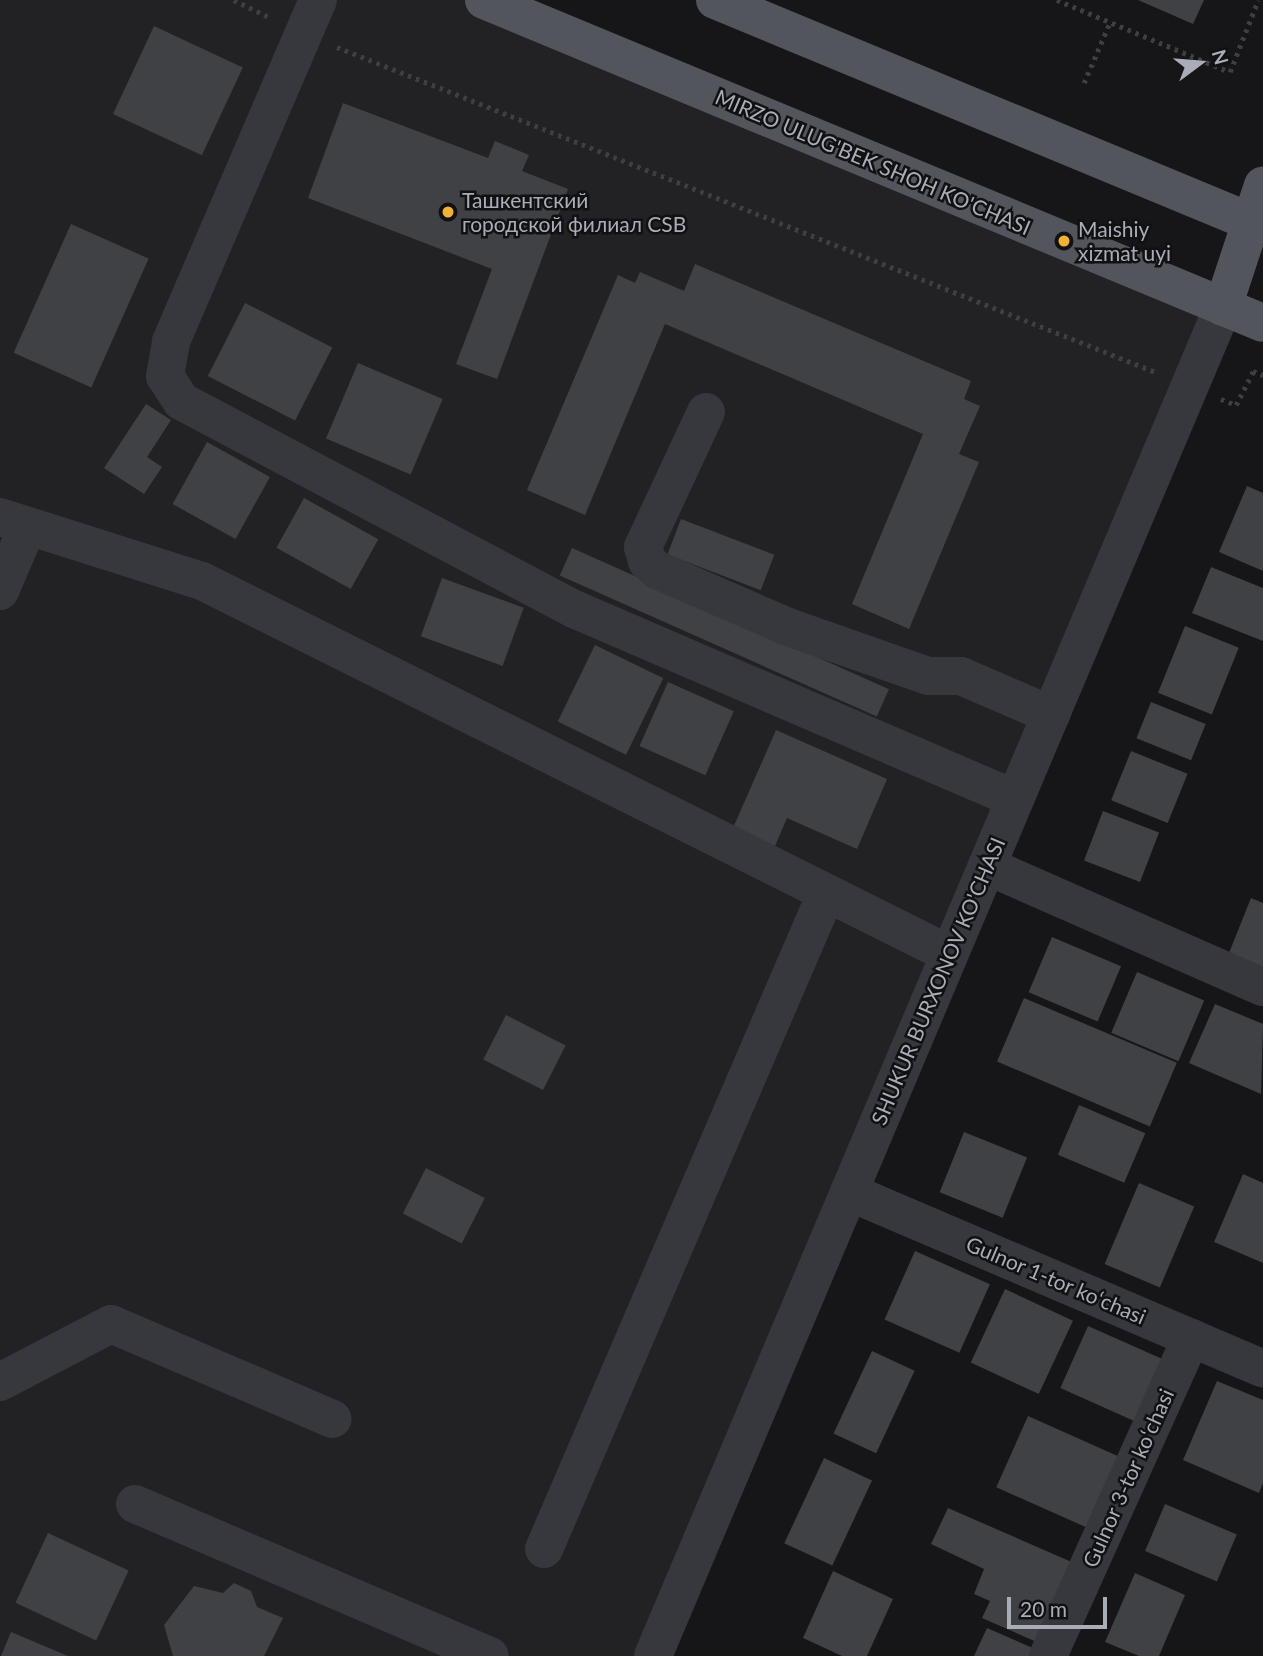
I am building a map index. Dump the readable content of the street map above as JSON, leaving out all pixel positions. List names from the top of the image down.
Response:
{
  "streets": {
    "main road": ["MIRZO ULUG'BEK SHOH KO'CHASI"],
    "street": ["SHUKUR BURXONOV KO'CHASI", "Gulnor 1-tor koʻchasi", "Gulnor 3-tor koʻchasi"]
  },
  "crossings": [
    ["MIRZO ULUG'BEK SHOH KO'CHASI", "SHUKUR BURXONOV KO'CHASI"],
    ["SHUKUR BURXONOV KO'CHASI", "Gulnor 1-tor koʻchasi"],
    ["Gulnor 1-tor koʻchasi", "Gulnor 3-tor koʻchasi"]
  ],
  "places": ["Ташкентский городской филиал CSB", "Maishiy xizmat uyi"],
  "scale_bar": "20 m",
  "north": "right"
}
